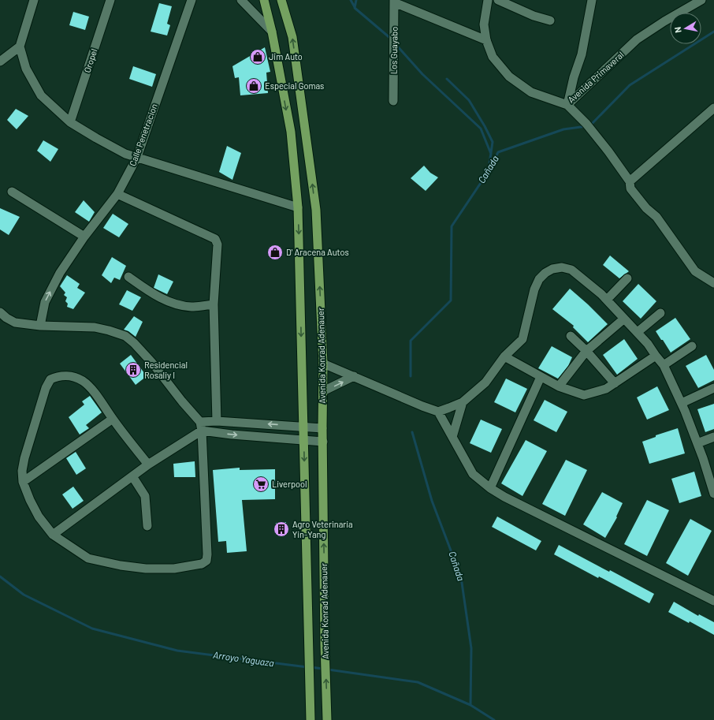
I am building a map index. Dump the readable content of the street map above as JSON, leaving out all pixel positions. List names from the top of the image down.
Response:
{
  "streets": {
    "main road": ["Avenida Konrad Adenauer"],
    "street": [
      "Los Guayabo",
      "Oropel",
      "Avenida Primaveral",
      "Calle Penetracion"
    ]
  },
  "water": ["Cañada", "Arroyo Yaguaza"],
  "places": {
    "shop": ["Jim Auto", "Especial Gomas", "D' Aracena Autos"],
    "building": ["Residencial Rosaliy I", "Agro Veterinaria Yin-Yang"],
    "supermarket": ["Liverpool"]
  },
  "north": "left"
}
